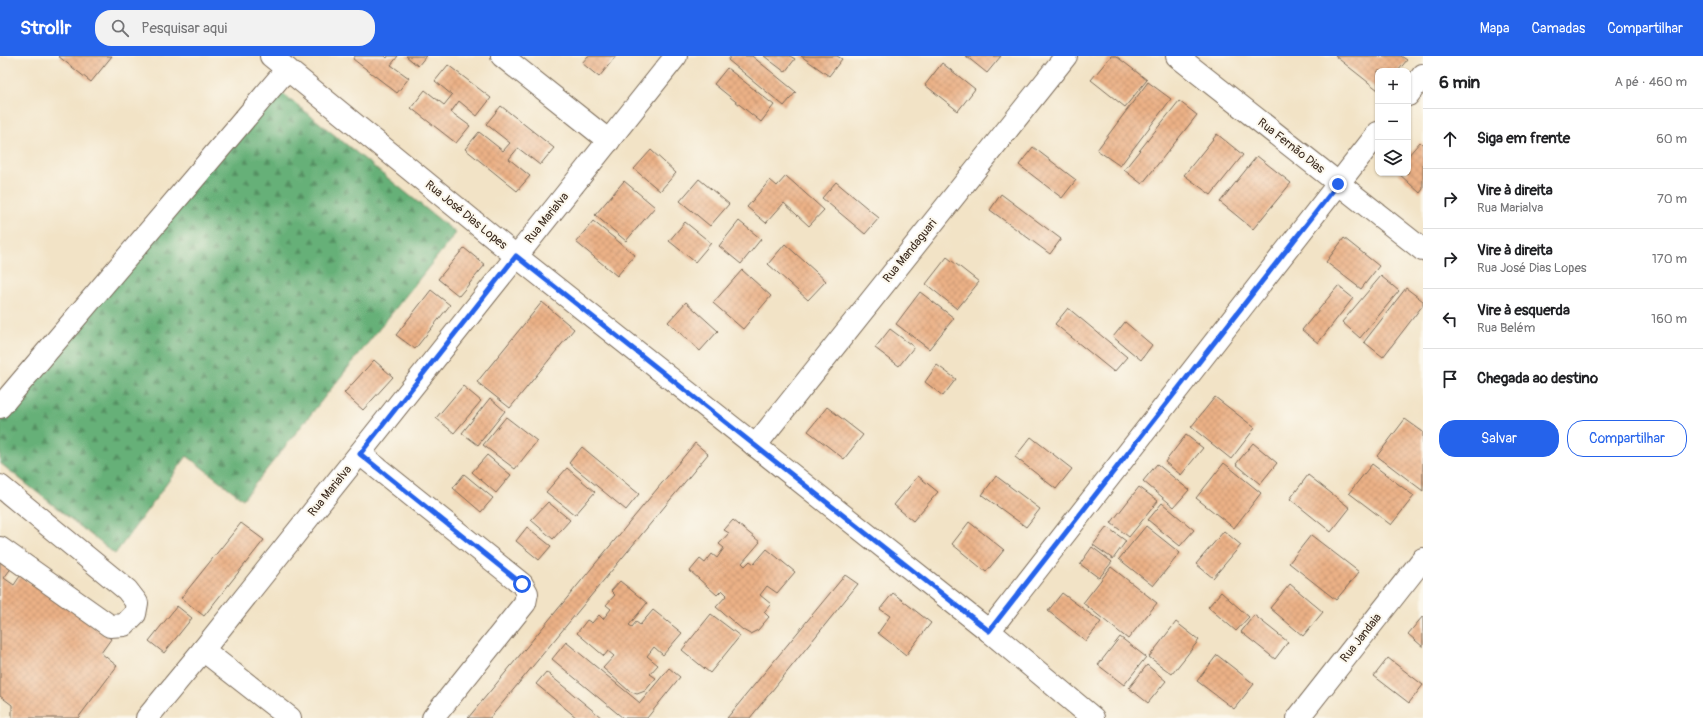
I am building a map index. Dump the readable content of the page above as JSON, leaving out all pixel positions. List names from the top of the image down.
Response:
{
  "streets": {
    "street": [
      "Rua Fernão Dias",
      "Rua José Dias Lopes",
      "Rua Marialva",
      "Rua Mandaguari",
      "Rua Jandaia"
    ]
  },
  "crossings": [
    ["Rua José Dias Lopes", "Rua Marialva"],
    ["Rua José Dias Lopes", "Rua Mandaguari"]
  ],
  "page": {
    "header": "Strollr",
    "search": "Pesquisar aqui",
    "nav": ["Mapa", "Camadas", "Compartilhar"],
    "heading": ["6 min", "A pé · 460 m"],
    "map_buttons": ["+", "−"],
    "list": [
      ["Siga em frente", "60 m"],
      ["Vire à direita", "Rua Marialva", "70 m"],
      ["Vire à direita", "Rua José Dias Lopes", "170 m"],
      ["Vire à esquerda", "Rua Belém", "160 m"],
      "Chegada ao destino"
    ],
    "buttons": ["Salvar", "Compartilhar"]
  }
}
